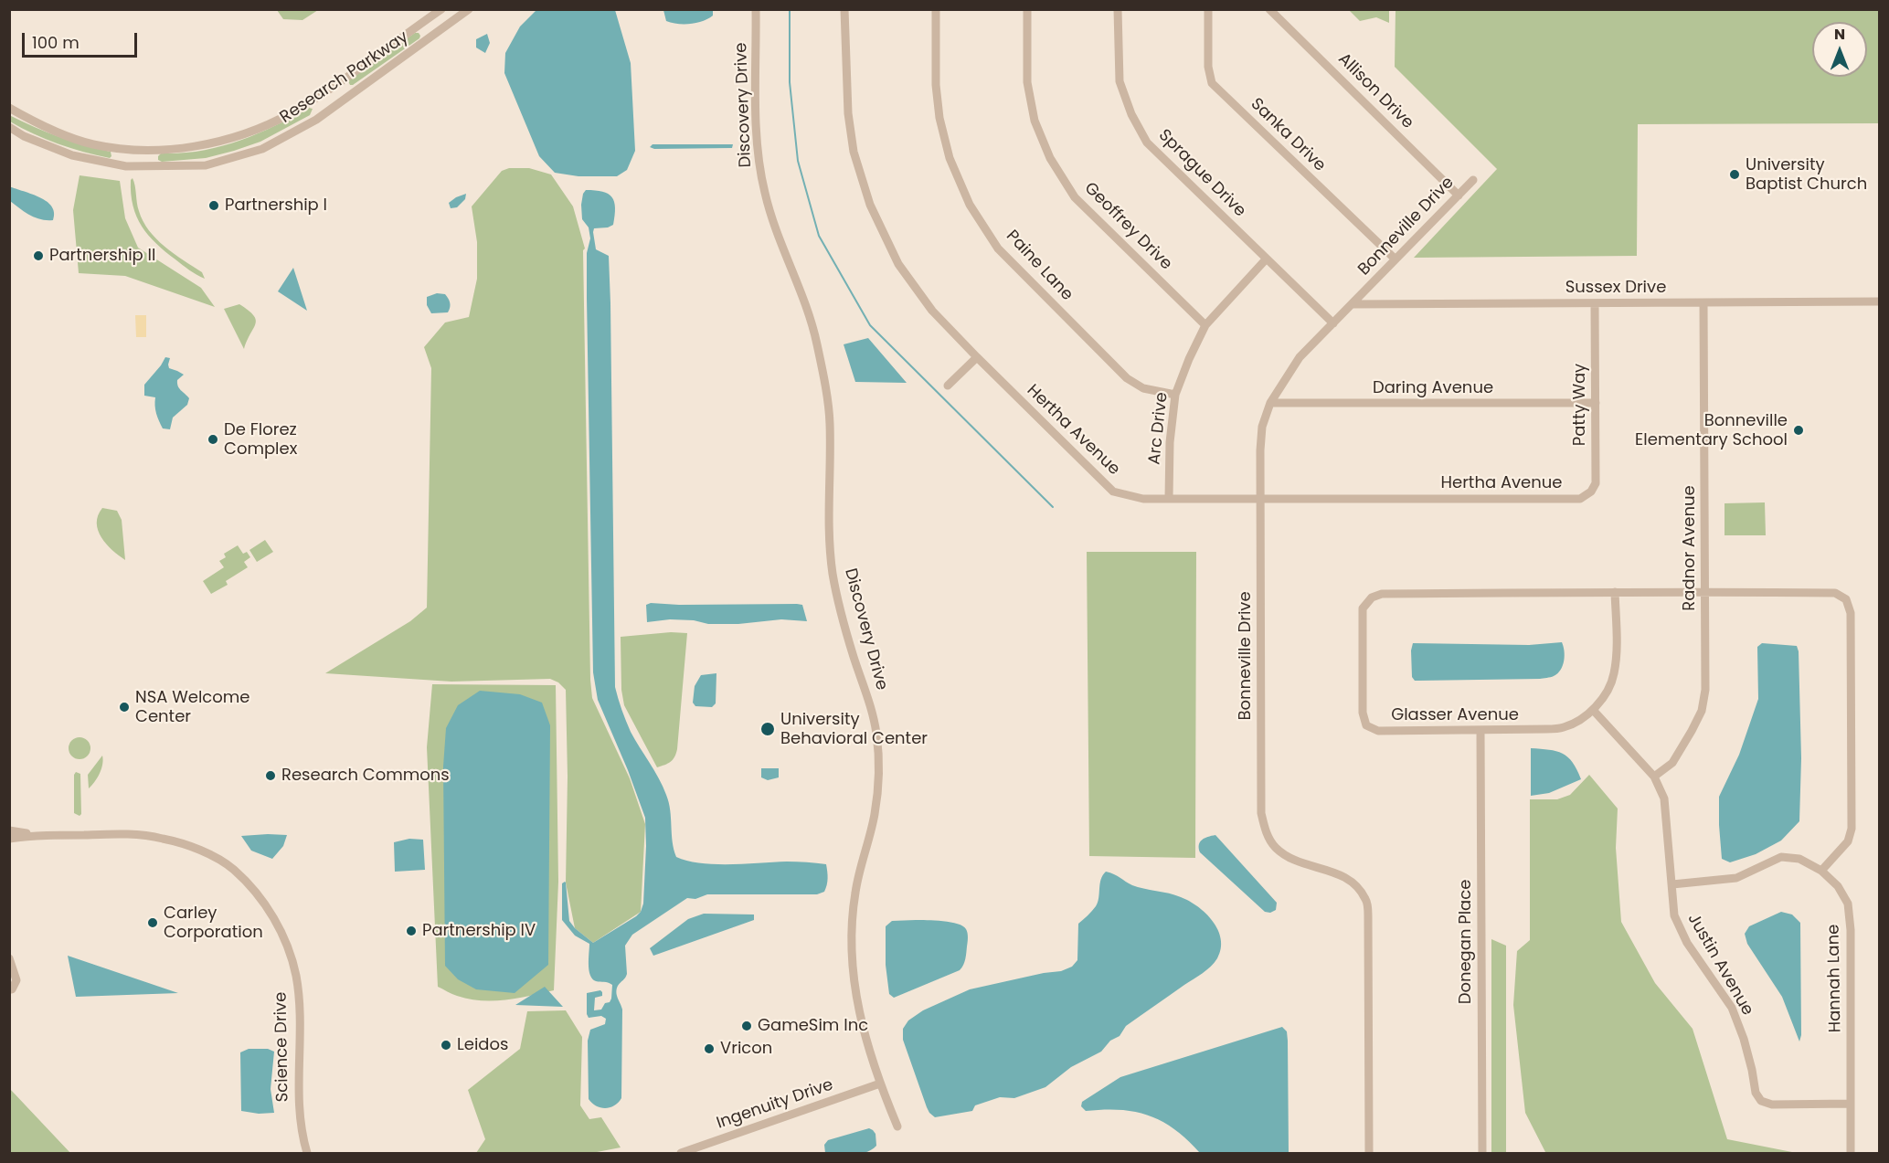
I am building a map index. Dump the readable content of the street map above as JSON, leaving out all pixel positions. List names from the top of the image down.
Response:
{
  "streets": {
    "street": [
      "Research Parkway",
      "Allison Drive",
      "Discovery Drive",
      "Sanka Drive",
      "Sprague Drive",
      "Geoffrey Drive",
      "Bonneville Drive",
      "Paine Lane",
      "Sussex Drive",
      "Daring Avenue",
      "Patty Way",
      "Arc Drive",
      "Hertha Avenue",
      "Radnor Avenue",
      "Glasser Avenue",
      "Donegan Place",
      "Justin Avenue",
      "Hannah Lane",
      "Science Drive",
      "Ingenuity Drive"
    ]
  },
  "crossings": [
    ["Allison Drive", "Bonneville Drive"],
    ["Discovery Drive", "Ingenuity Drive"],
    ["Sanka Drive", "Bonneville Drive"],
    ["Sprague Drive", "Bonneville Drive"],
    ["Sprague Drive", "Arc Drive"],
    ["Geoffrey Drive", "Arc Drive"],
    ["Bonneville Drive", "Sussex Drive"],
    ["Bonneville Drive", "Daring Avenue"],
    ["Bonneville Drive", "Hertha Avenue"],
    ["Paine Lane", "Arc Drive"],
    ["Sussex Drive", "Patty Way"],
    ["Sussex Drive", "Radnor Avenue"],
    ["Daring Avenue", "Patty Way"],
    ["Patty Way", "Hertha Avenue"],
    ["Arc Drive", "Hertha Avenue"],
    ["Radnor Avenue", "Glasser Avenue"],
    ["Radnor Avenue", "Justin Avenue"],
    ["Glasser Avenue", "Donegan Place"],
    ["Glasser Avenue", "Justin Avenue"],
    ["Glasser Avenue", "Hannah Lane"],
    ["Justin Avenue", "Hannah Lane"]
  ],
  "places": [
    "University Baptist Church",
    "Partnership I",
    "Partnership II",
    "Bonneville Elementary School",
    "De Florez Complex",
    "NSA Welcome Center",
    "University Behavioral Center",
    "Research Commons",
    "Carley Corporation",
    "Partnership IV",
    "GameSim Inc",
    "Leidos",
    "Vricon"
  ],
  "scale_bar": "100 m",
  "north": "top"
}
